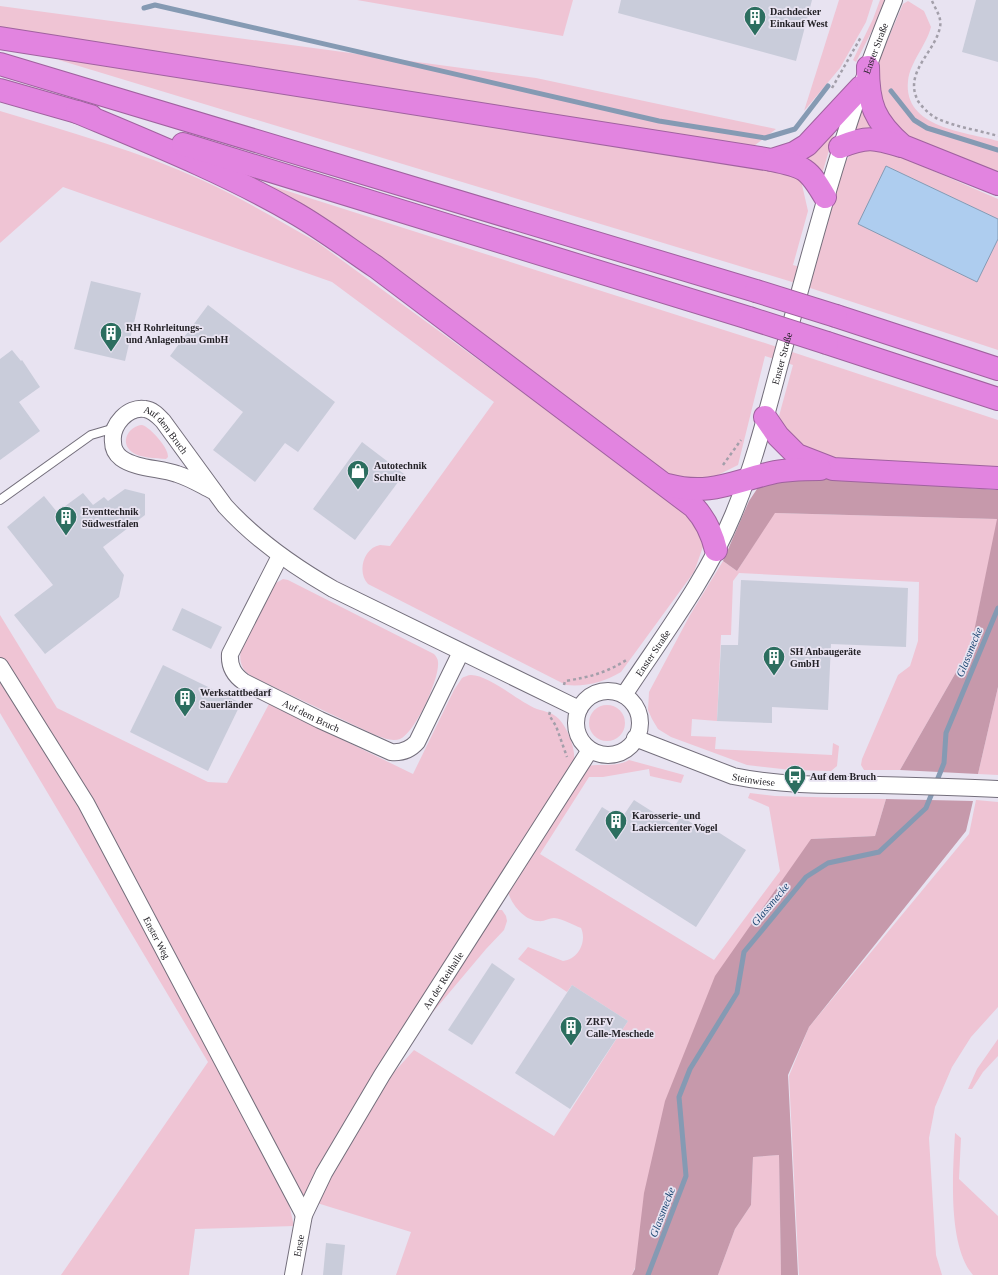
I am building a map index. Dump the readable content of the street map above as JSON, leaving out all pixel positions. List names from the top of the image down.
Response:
{
  "streets": {
    "street": [
      "Enster Straße",
      "Auf dem Bruch",
      "Steinwiese",
      "Enster Weg",
      "An der Reithalle",
      "Enste"
    ]
  },
  "crossings": [
    ["Enster Straße", "Auf dem Bruch"],
    ["Enster Straße", "Steinwiese"],
    ["Enster Straße", "An der Reithalle"],
    ["Auf dem Bruch", "Steinwiese"],
    ["Auf dem Bruch", "An der Reithalle"],
    ["Steinwiese", "An der Reithalle"],
    ["Enster Weg", "An der Reithalle"],
    ["Enster Weg", "Enste"],
    ["An der Reithalle", "Enste"]
  ],
  "water": ["Glassmecke"],
  "places": {
    "building": [
      "Dachdecker Einkauf West",
      "RH Rohrleitungs- und Anlagenbau GmbH",
      "Eventtechnik Südwestfalen",
      "SH Anbaugeräte GmbH",
      "Werkstattbedarf Sauerländer",
      "Karosserie- und Lackiercenter Vogel",
      "ZRFV Calle-Meschede"
    ],
    "shop": ["Autotechnik Schulte"],
    "bus stop": ["Auf dem Bruch"]
  }
}
